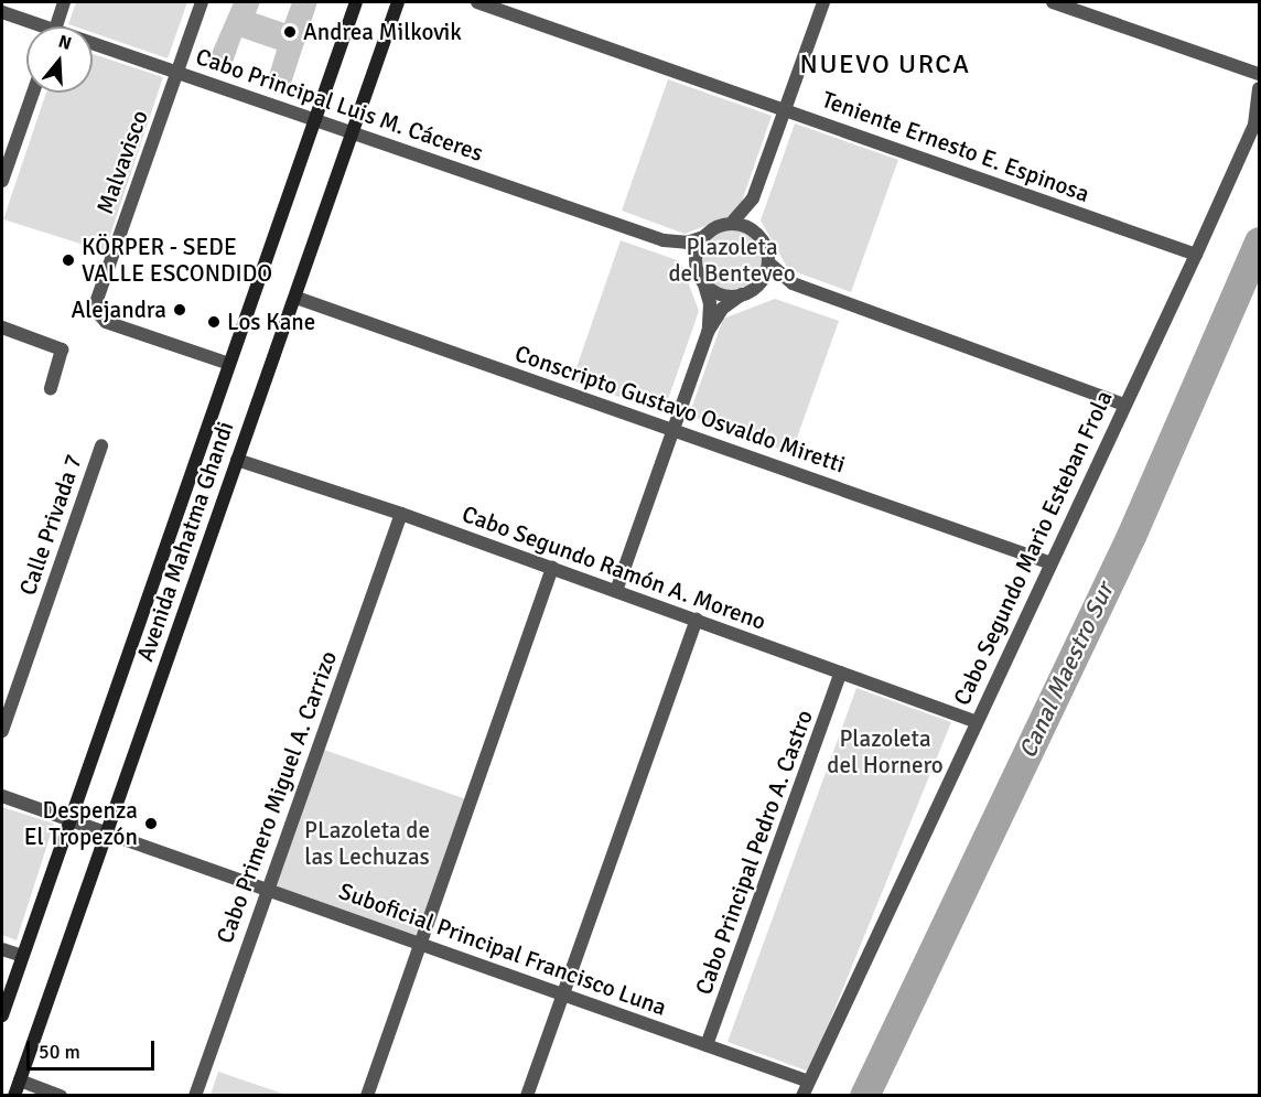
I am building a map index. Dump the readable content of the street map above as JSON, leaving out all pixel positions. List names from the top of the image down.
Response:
{
  "streets": {
    "main road": ["Avenida Mahatma Ghandi"],
    "street": [
      "Cabo Principal Luis M. Cáceres",
      "Teniente Ernesto E. Espinosa",
      "Malvavisco",
      "Conscripto Gustavo Osvaldo Miretti",
      "Calle Privada 7",
      "Cabo Segundo Mario Esteban Frola",
      "Cabo Segundo Ramón A. Moreno",
      "Cabo Primero Miguel A. Carrizo",
      "Cabo Principal Pedro A. Castro",
      "Suboficial Principal Francisco Luna"
    ]
  },
  "crossings": [
    ["Cabo Principal Luis M. Cáceres", "Malvavisco"],
    ["Cabo Principal Luis M. Cáceres", "Avenida Mahatma Ghandi"],
    ["Teniente Ernesto E. Espinosa", "Cabo Segundo Mario Esteban Frola"],
    ["Malvavisco", "Avenida Mahatma Ghandi"],
    ["Conscripto Gustavo Osvaldo Miretti", "Avenida Mahatma Ghandi"],
    ["Conscripto Gustavo Osvaldo Miretti", "Cabo Segundo Mario Esteban Frola"],
    ["Avenida Mahatma Ghandi", "Cabo Segundo Ramón A. Moreno"],
    ["Avenida Mahatma Ghandi", "Suboficial Principal Francisco Luna"],
    ["Cabo Segundo Mario Esteban Frola", "Cabo Segundo Ramón A. Moreno"],
    ["Cabo Segundo Mario Esteban Frola", "Suboficial Principal Francisco Luna"],
    ["Cabo Segundo Ramón A. Moreno", "Cabo Primero Miguel A. Carrizo"],
    ["Cabo Segundo Ramón A. Moreno", "Cabo Principal Pedro A. Castro"],
    ["Cabo Primero Miguel A. Carrizo", "Suboficial Principal Francisco Luna"],
    ["Cabo Principal Pedro A. Castro", "Suboficial Principal Francisco Luna"]
  ],
  "districts": ["NUEVO URCA"],
  "water": ["Canal Maestro Sur"],
  "parks": ["Plazoleta del Benteveo", "Plazoleta del Hornero", "PLazoleta de las Lechuzas"],
  "places": [
    "Andrea Milkovik",
    "KÖRPER - SEDE VALLE ESCONDIDO",
    "Alejandra",
    "Los Kane",
    "Despenza El Tropezón"
  ],
  "scale_bar": "50 m",
  "north": "top"
}
